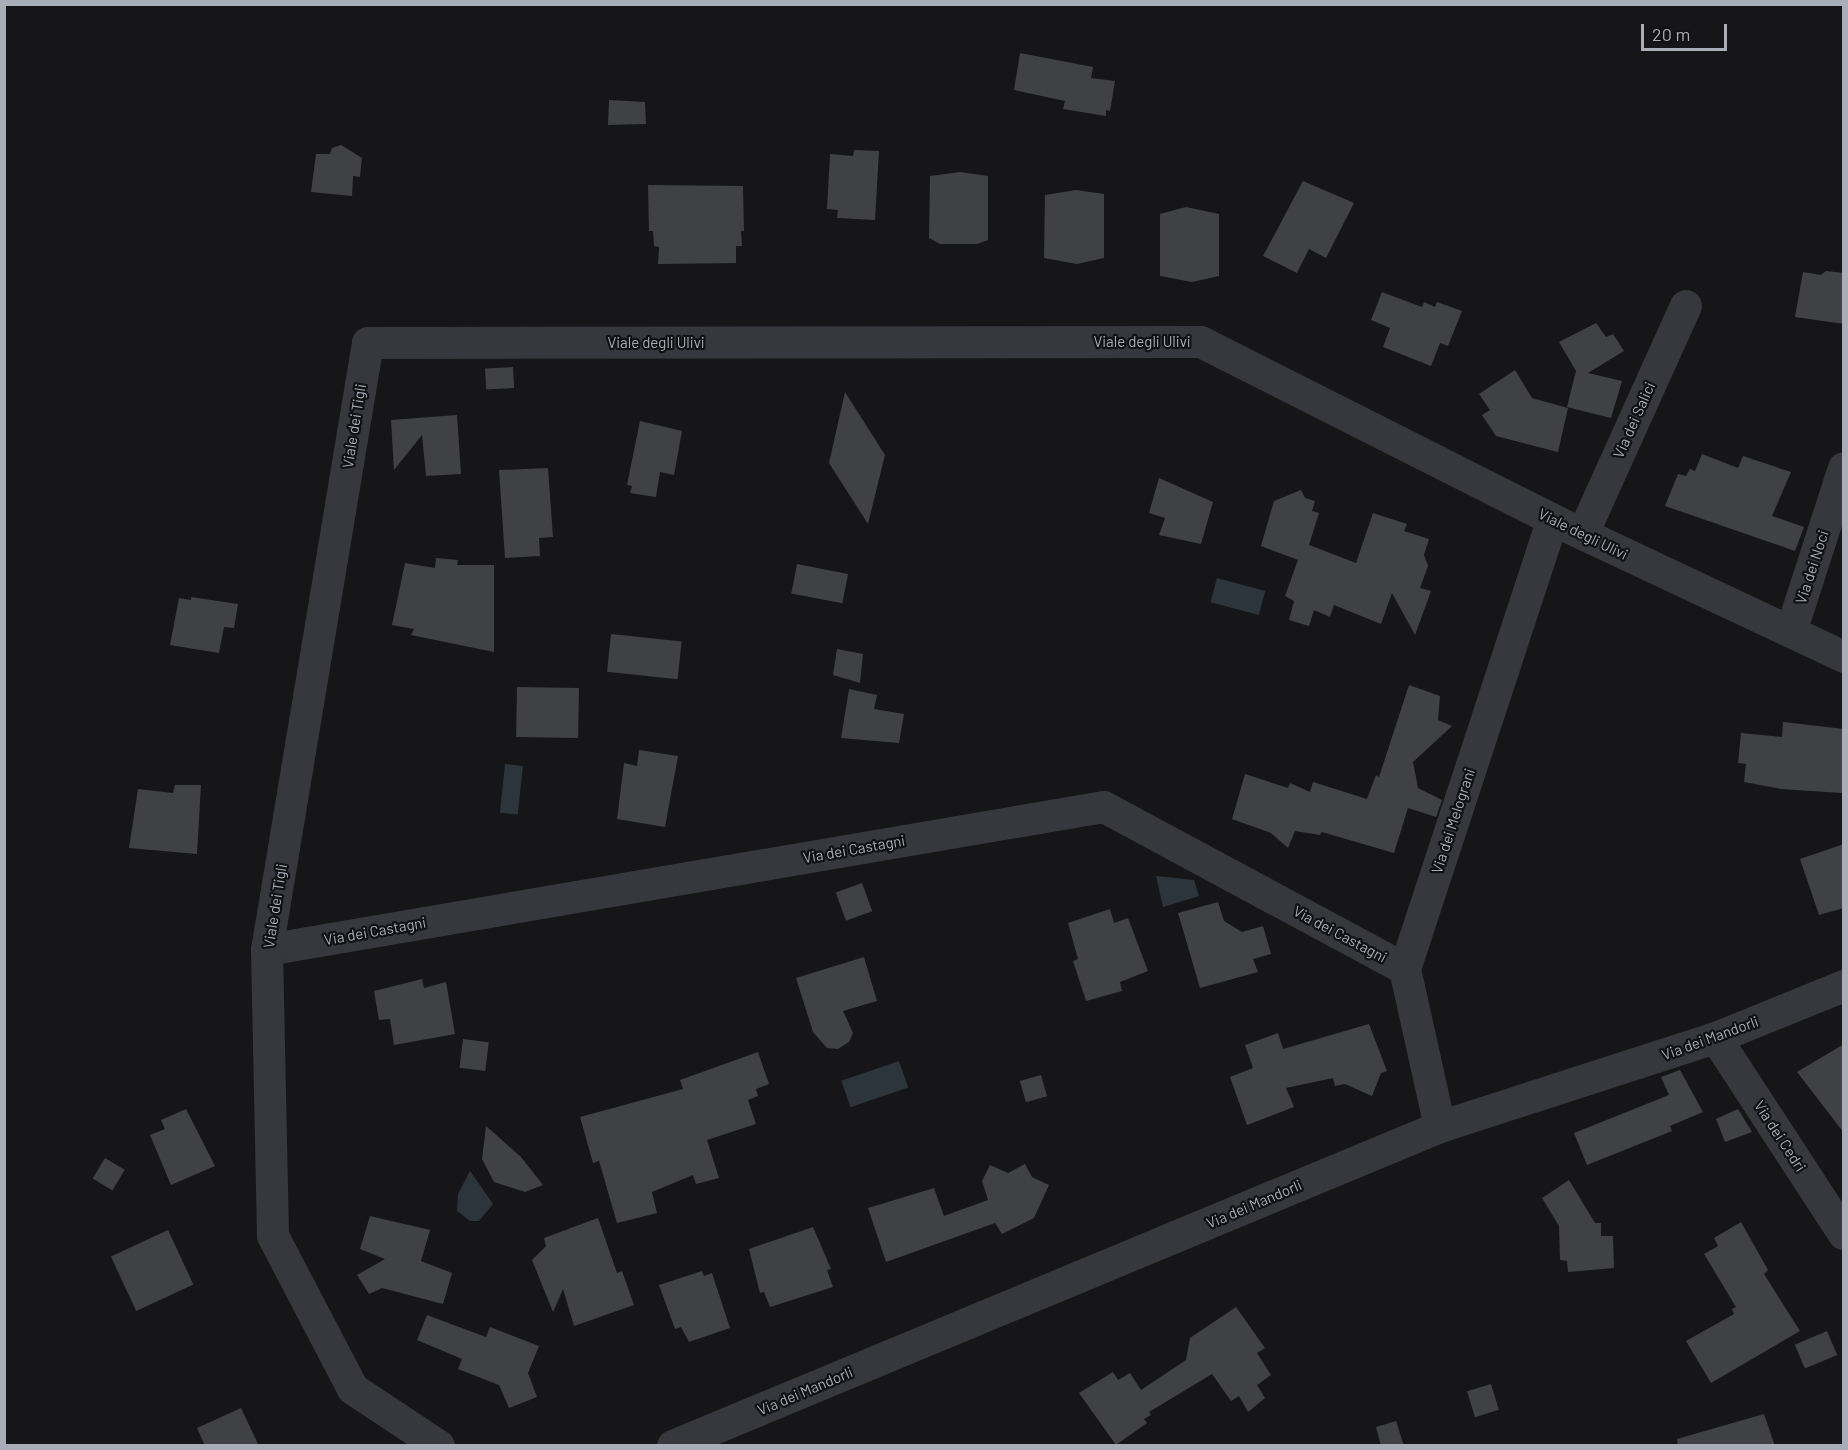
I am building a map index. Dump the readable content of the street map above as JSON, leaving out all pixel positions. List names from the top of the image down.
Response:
{
  "streets": {
    "street": [
      "Viale degli Ulivi",
      "Via dei Salici",
      "Viale dei Tigli",
      "Via dei Noci",
      "Via dei Melograni",
      "Via dei Castagni",
      "Via dei Mandorli",
      "Via dei Cedri"
    ]
  },
  "crossings": [
    ["Viale degli Ulivi", "Via dei Salici"],
    ["Viale degli Ulivi", "Viale dei Tigli"],
    ["Viale degli Ulivi", "Via dei Noci"],
    ["Viale degli Ulivi", "Via dei Melograni"],
    ["Viale dei Tigli", "Via dei Castagni"],
    ["Via dei Melograni", "Via dei Castagni"],
    ["Via dei Mandorli", "Via dei Cedri"]
  ],
  "scale_bar": "20 m"
}
